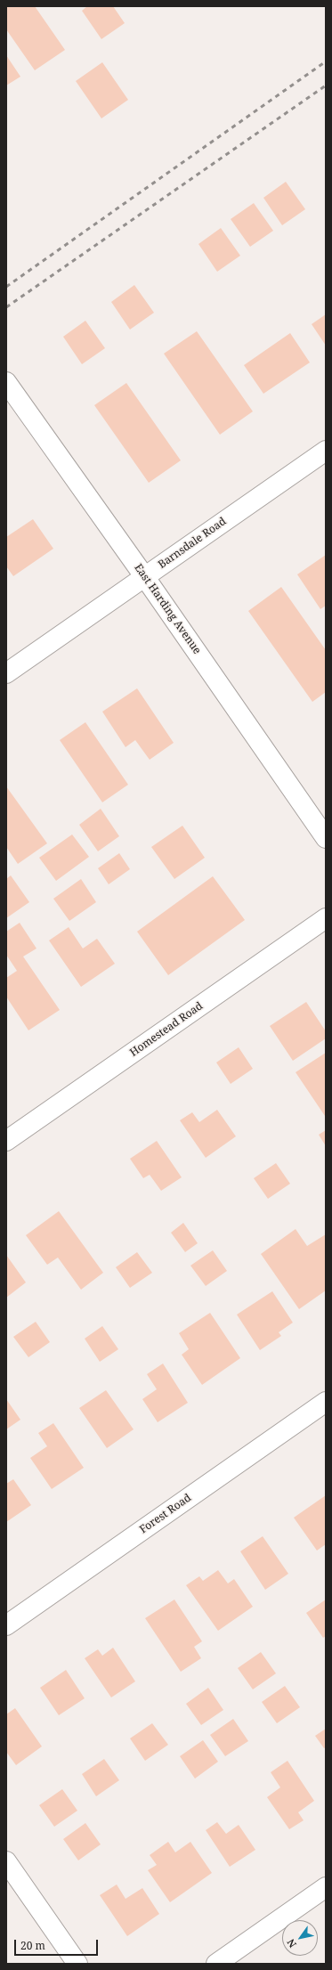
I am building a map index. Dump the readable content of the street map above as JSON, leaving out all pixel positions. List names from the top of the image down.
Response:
{
  "streets": {
    "street": [
      "Barnsdale Road",
      "East Harding Avenue",
      "Homestead Road",
      "Forest Road"
    ]
  },
  "crossings": [
    ["Barnsdale Road", "East Harding Avenue"]
  ],
  "scale_bar": "20 m",
  "north": "bottom left"
}
